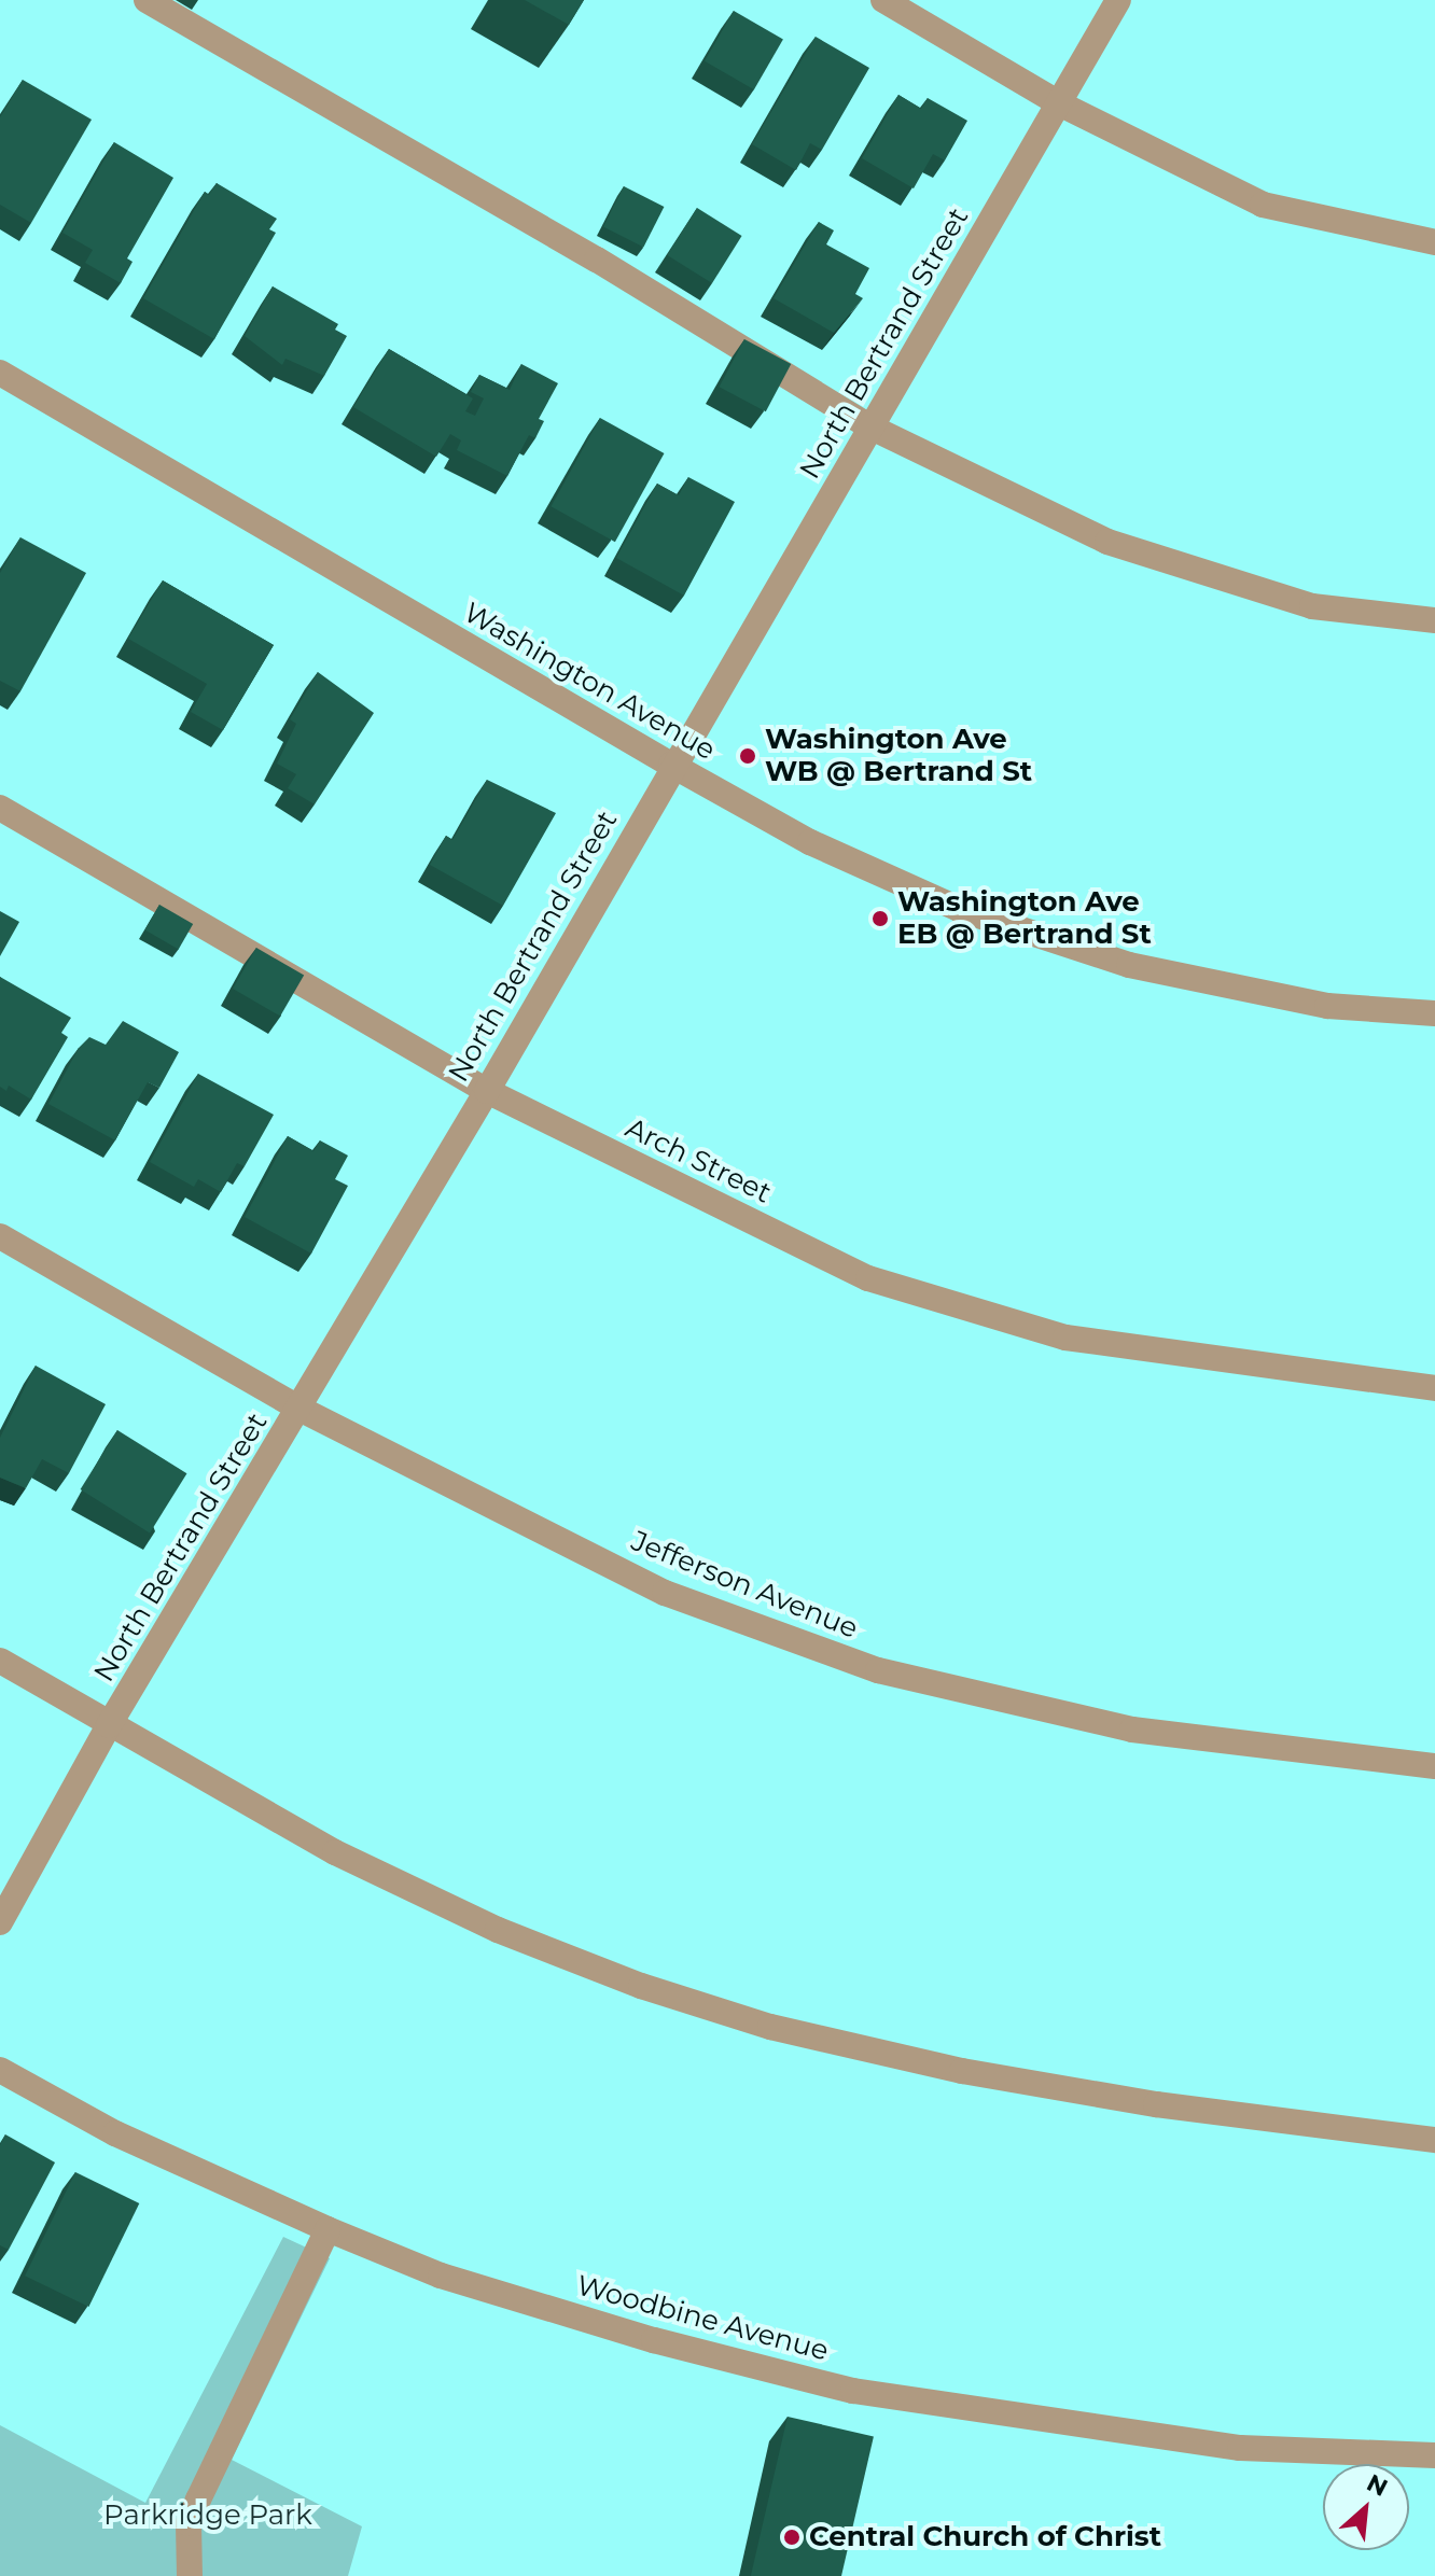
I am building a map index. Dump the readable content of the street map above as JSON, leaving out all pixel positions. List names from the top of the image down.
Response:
{
  "streets": {
    "street": [
      "North Bertrand Street",
      "Washington Avenue",
      "Arch Street",
      "Jefferson Avenue",
      "Woodbine Avenue"
    ]
  },
  "crossings": [
    ["North Bertrand Street", "Washington Avenue"],
    ["North Bertrand Street", "Arch Street"],
    ["North Bertrand Street", "Jefferson Avenue"]
  ],
  "parks": ["Parkridge Park"],
  "places": ["Washington Ave WB @ Bertrand St", "Washington Ave EB @ Bertrand St", "Central Church of Christ"],
  "north": "top right"
}
